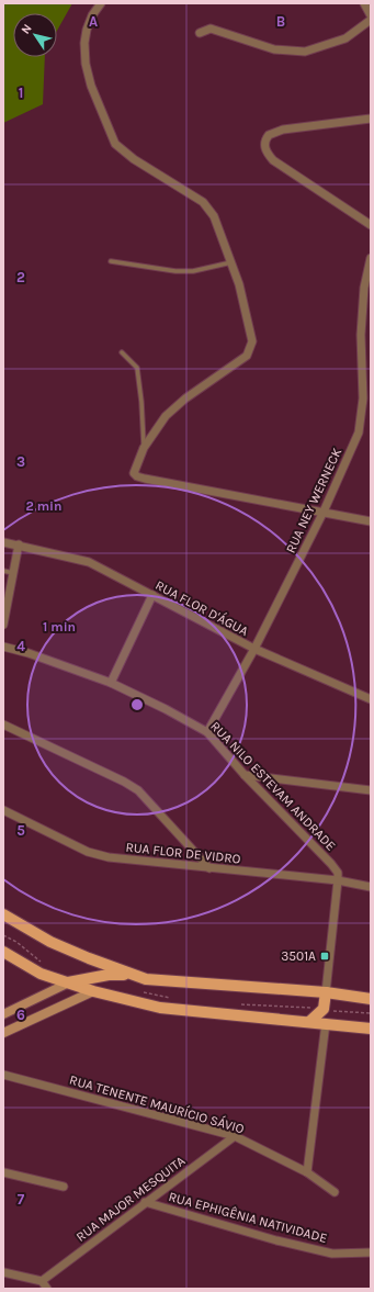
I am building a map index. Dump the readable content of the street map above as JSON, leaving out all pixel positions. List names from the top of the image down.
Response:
{
  "streets": {
    "street": [
      "RUA NEY WERNECK",
      "RUA FLOR D'ÁGUA",
      "RUA NILO ESTEVAM ANDRADE",
      "RUA FLOR DE VIDRO",
      "RUA TENENTE MAURÍCIO SÁVIO",
      "RUA MAJOR MESQUITA",
      "RUA EPHIGÊNIA NATIVIDADE"
    ]
  },
  "crossings": [
    ["RUA NEY WERNECK", "RUA FLOR D'ÁGUA"],
    ["RUA NEY WERNECK", "RUA NILO ESTEVAM ANDRADE"],
    ["RUA NILO ESTEVAM ANDRADE", "RUA FLOR DE VIDRO"],
    ["RUA TENENTE MAURÍCIO SÁVIO", "RUA MAJOR MESQUITA"],
    ["RUA MAJOR MESQUITA", "RUA EPHIGÊNIA NATIVIDADE"]
  ],
  "places": {
    "transit": ["3501A"]
  },
  "north": "top left",
  "grid": {
    "columns": ["A", "B"],
    "rows": [
      "1",
      "2",
      "3",
      "4",
      "5",
      "6",
      "7"
    ]
  },
  "rings": ["2 min", "1 min"]
}
